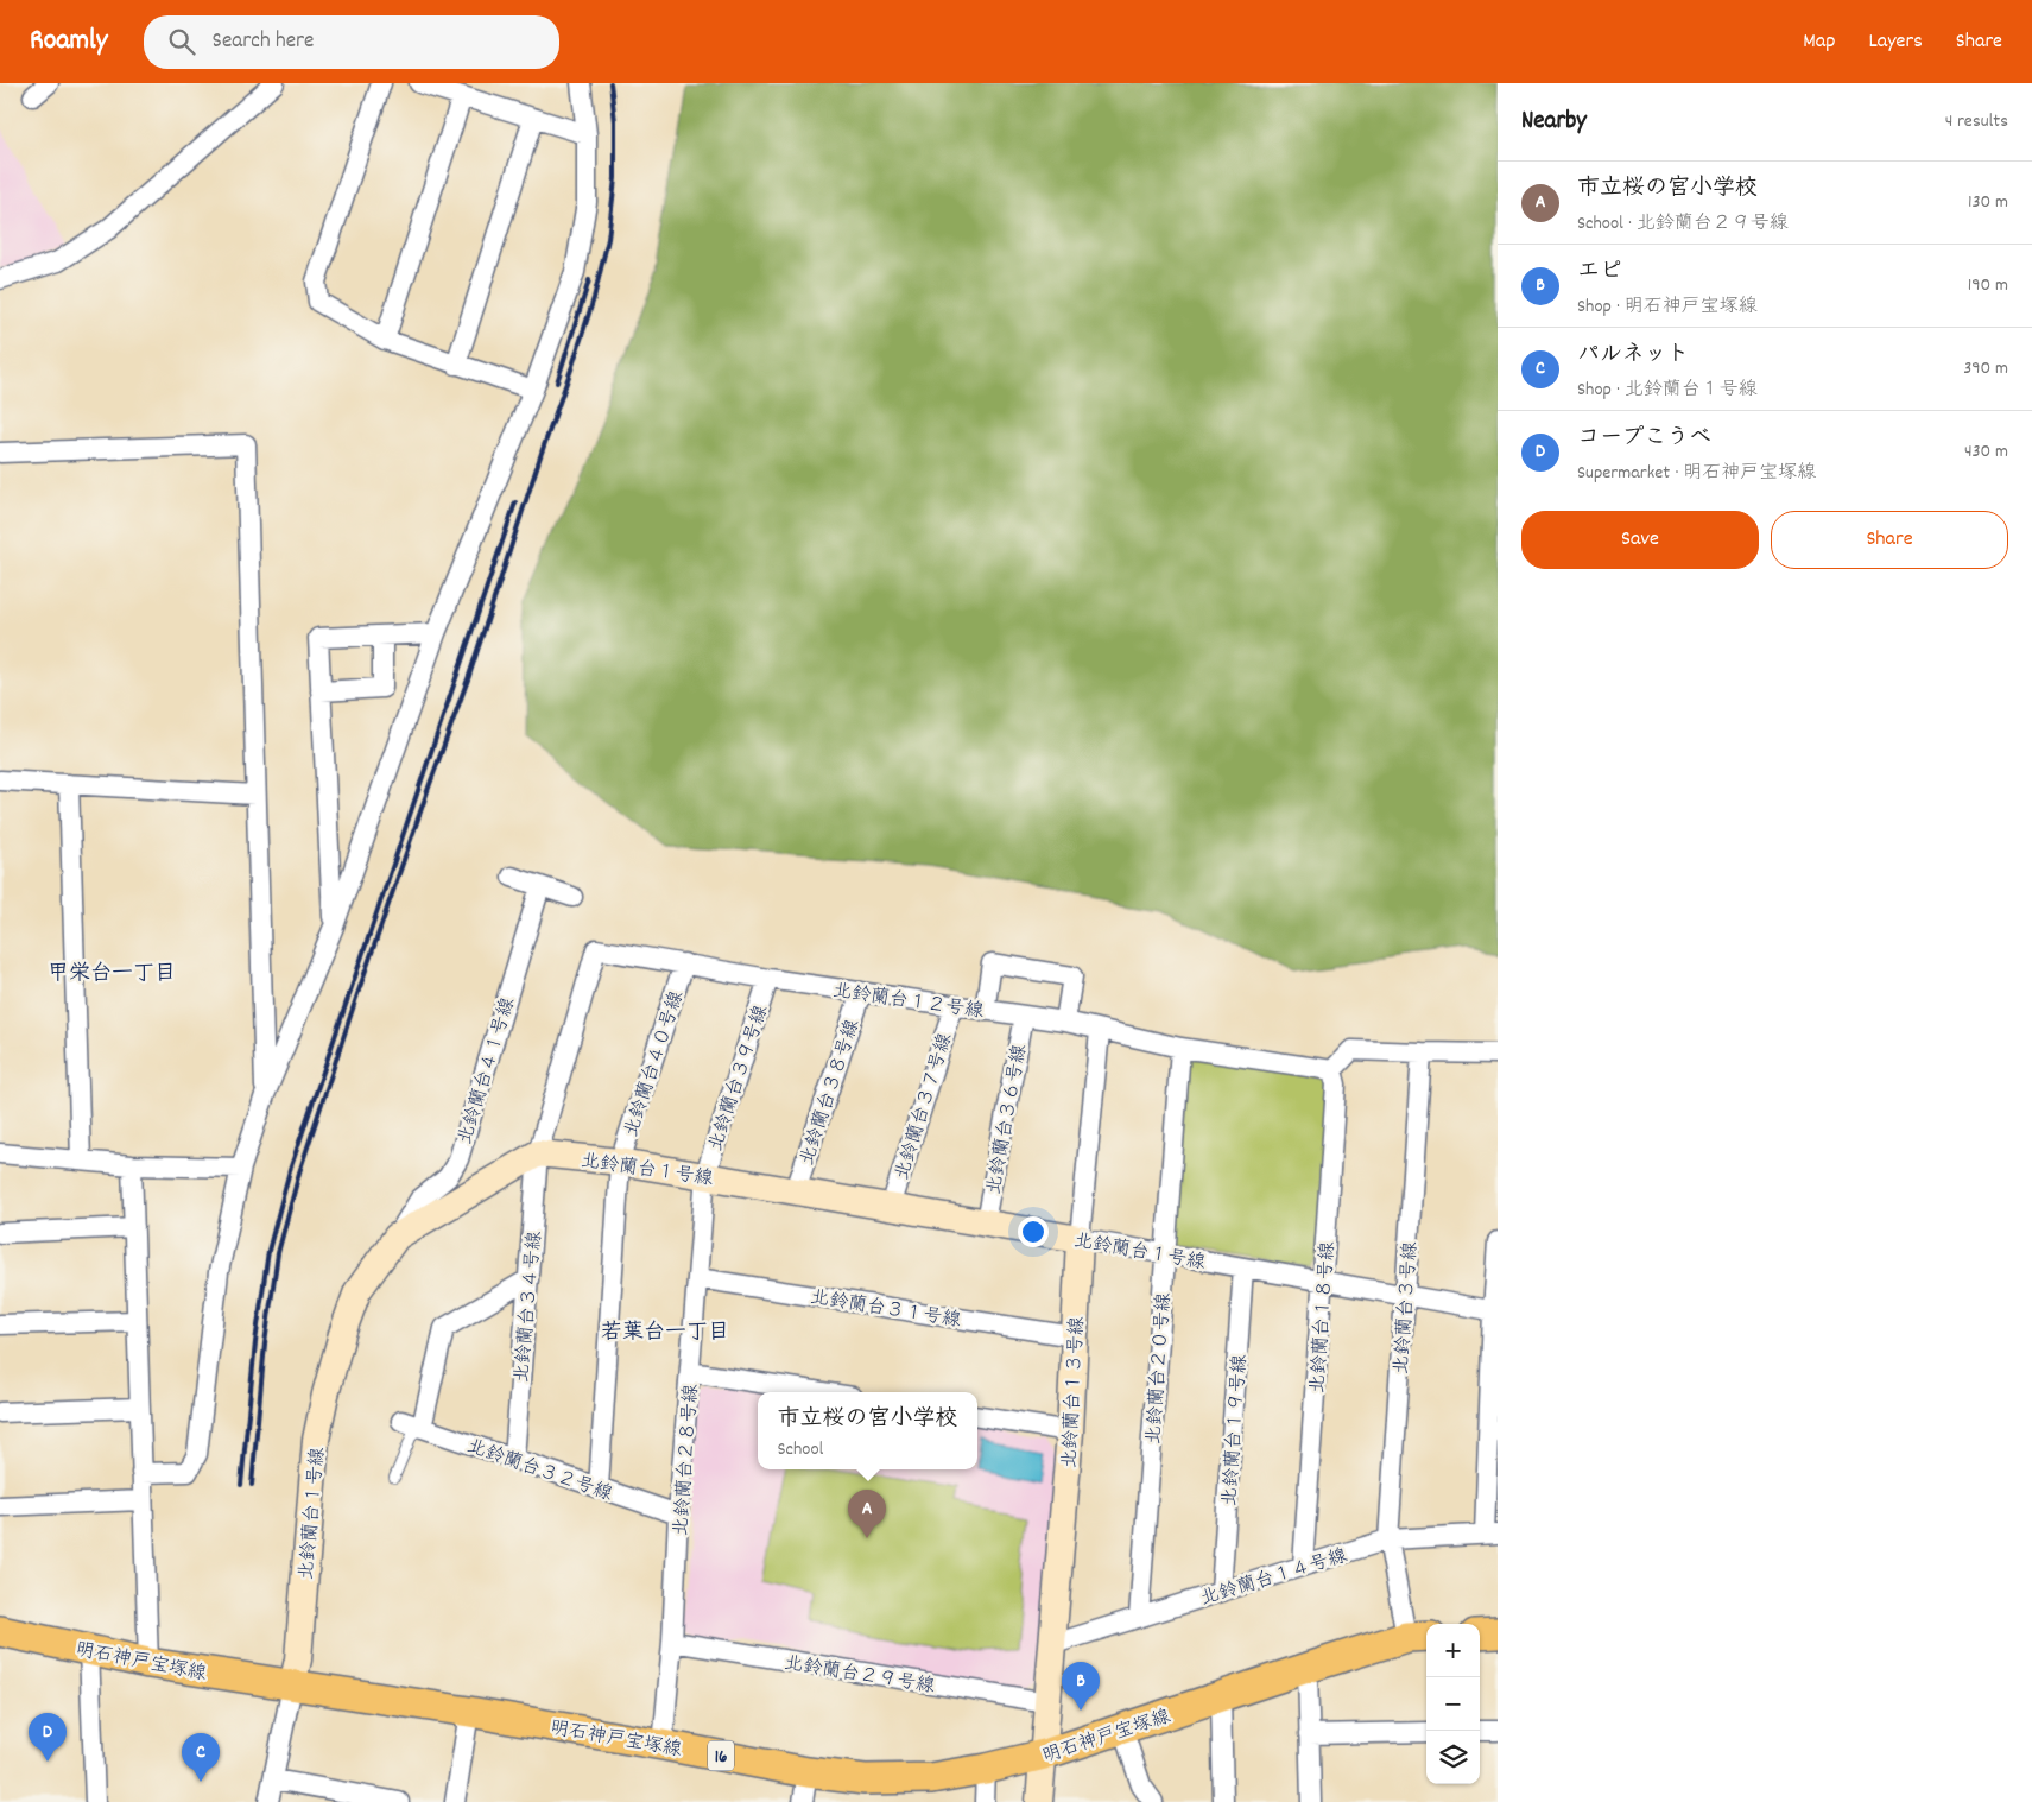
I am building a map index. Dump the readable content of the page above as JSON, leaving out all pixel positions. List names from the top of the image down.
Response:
{
  "streets": {
    "main road": ["明石神戸宝塚線", "16"],
    "street": [
      "北鈴蘭台１２号線",
      "北鈴蘭台４０号線",
      "北鈴蘭台４１号線",
      "北鈴蘭台３９号線",
      "北鈴蘭台３８号線",
      "北鈴蘭台３７号線",
      "北鈴蘭台３６号線",
      "北鈴蘭台１号線",
      "北鈴蘭台３４号線",
      "北鈴蘭台３１号線",
      "北鈴蘭台３号線",
      "北鈴蘭台１８号線",
      "北鈴蘭台２０号線",
      "北鈴蘭台１３号線",
      "北鈴蘭台１９号線",
      "北鈴蘭台２８号線",
      "北鈴蘭台３２号線",
      "北鈴蘭台１４号線",
      "北鈴蘭台２９号線"
    ]
  },
  "crossings": [
    ["北鈴蘭台１２号線", "北鈴蘭台４０号線"],
    ["北鈴蘭台１２号線", "北鈴蘭台３９号線"],
    ["北鈴蘭台１２号線", "北鈴蘭台３８号線"],
    ["北鈴蘭台１２号線", "北鈴蘭台３７号線"],
    ["北鈴蘭台１２号線", "北鈴蘭台３６号線"],
    ["北鈴蘭台１２号線", "北鈴蘭台１号線"],
    ["北鈴蘭台１２号線", "北鈴蘭台３４号線"],
    ["北鈴蘭台１２号線", "北鈴蘭台１８号線"],
    ["北鈴蘭台１２号線", "北鈴蘭台２０号線"],
    ["北鈴蘭台１２号線", "北鈴蘭台１３号線"],
    ["北鈴蘭台４０号線", "北鈴蘭台１号線"],
    ["北鈴蘭台４０号線", "北鈴蘭台３２号線"],
    ["北鈴蘭台４１号線", "北鈴蘭台１号線"],
    ["北鈴蘭台３９号線", "北鈴蘭台１号線"],
    ["北鈴蘭台３９号線", "北鈴蘭台２８号線"],
    ["北鈴蘭台３８号線", "北鈴蘭台１号線"],
    ["北鈴蘭台３７号線", "北鈴蘭台１号線"],
    ["北鈴蘭台３６号線", "北鈴蘭台１号線"],
    ["北鈴蘭台１号線", "北鈴蘭台３４号線"],
    ["北鈴蘭台１号線", "北鈴蘭台３号線"],
    ["北鈴蘭台１号線", "北鈴蘭台１８号線"],
    ["北鈴蘭台１号線", "北鈴蘭台２０号線"],
    ["北鈴蘭台１号線", "北鈴蘭台１３号線"],
    ["北鈴蘭台１号線", "北鈴蘭台１９号線"],
    ["北鈴蘭台１号線", "北鈴蘭台２８号線"],
    ["北鈴蘭台１号線", "明石神戸宝塚線"],
    ["北鈴蘭台３４号線", "北鈴蘭台３２号線"],
    ["北鈴蘭台３１号線", "北鈴蘭台１３号線"],
    ["北鈴蘭台３１号線", "北鈴蘭台２８号線"],
    ["北鈴蘭台３号線", "北鈴蘭台１４号線"],
    ["北鈴蘭台３号線", "明石神戸宝塚線"],
    ["北鈴蘭台１８号線", "北鈴蘭台１４号線"],
    ["北鈴蘭台２０号線", "北鈴蘭台１４号線"],
    ["北鈴蘭台１３号線", "北鈴蘭台１４号線"],
    ["北鈴蘭台１３号線", "明石神戸宝塚線"],
    ["北鈴蘭台１３号線", "北鈴蘭台２９号線"],
    ["北鈴蘭台１９号線", "北鈴蘭台１４号線"],
    ["北鈴蘭台２８号線", "北鈴蘭台３２号線"],
    ["北鈴蘭台２８号線", "明石神戸宝塚線"],
    ["北鈴蘭台２８号線", "北鈴蘭台２９号線"]
  ],
  "districts": ["甲栄台一丁目", "若葉台一丁目"],
  "page": {
    "header": "Roamly",
    "search": "Search here",
    "nav": ["Map", "Layers", "Share"],
    "heading": ["Nearby", "4 results"],
    "list": [
      {
        "mark": "A",
        "name": "市立桜の宮小学校",
        "note": "School · 北鈴蘭台２９号線",
        "value": "130 m"
      },
      {
        "mark": "B",
        "name": "エピ",
        "note": "Shop · 明石神戸宝塚線",
        "value": "190 m"
      },
      {
        "mark": "C",
        "name": "パルネット",
        "note": "Shop · 北鈴蘭台１号線",
        "value": "390 m"
      },
      {
        "mark": "D",
        "name": "コープこうべ",
        "note": "Supermarket · 明石神戸宝塚線",
        "value": "430 m"
      }
    ],
    "buttons": ["Save", "Share"],
    "popup": ["市立桜の宮小学校", "School"],
    "pins": [
      "A",
      "B",
      "D",
      "C"
    ],
    "map_buttons": ["+", "−"]
  }
}
